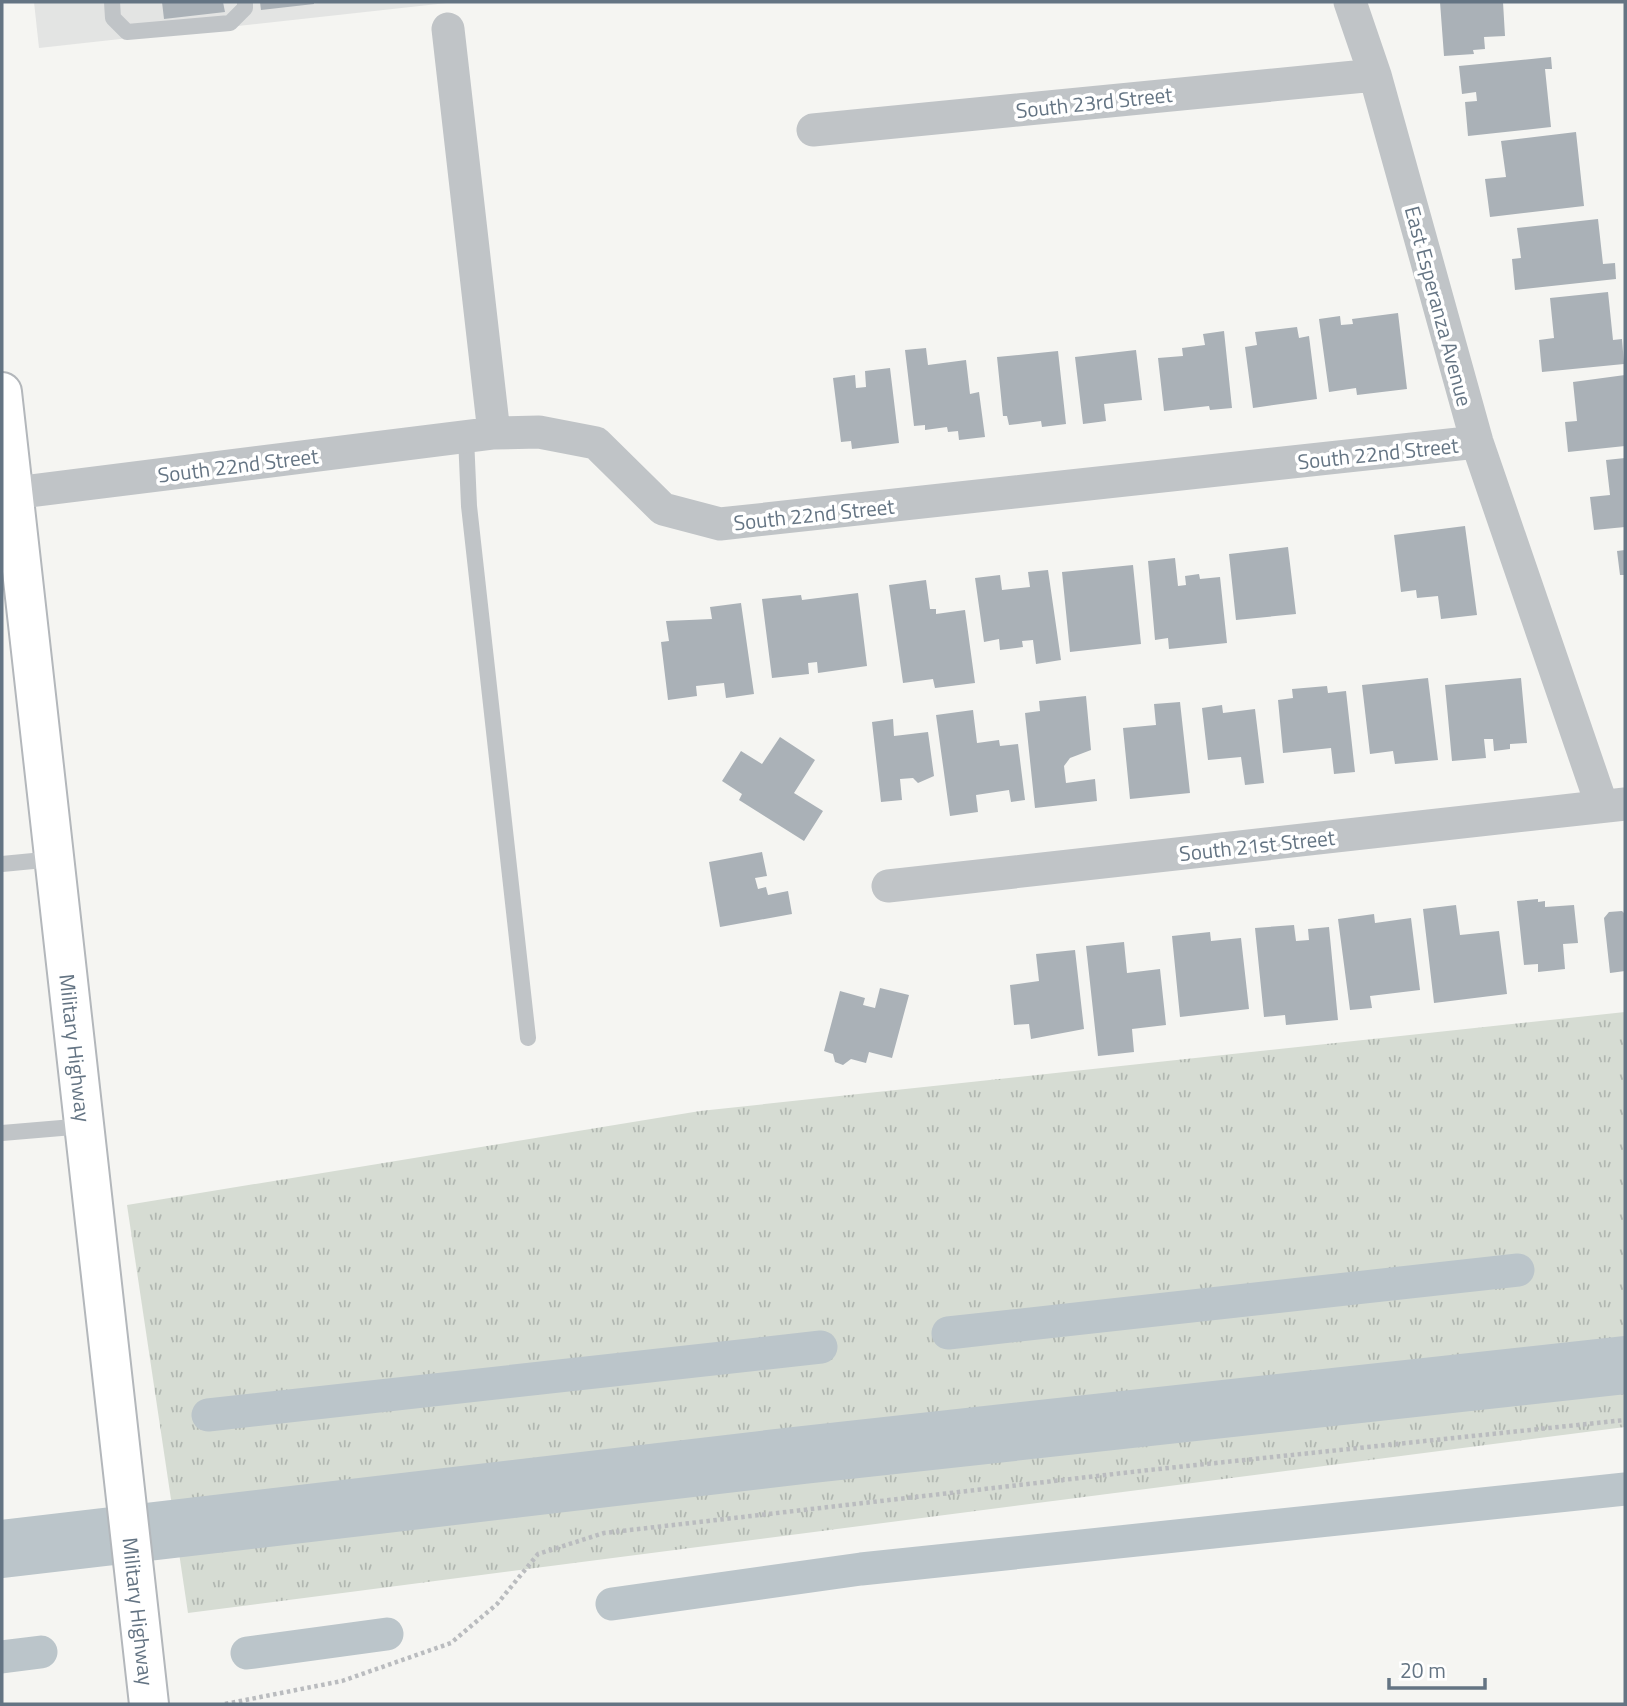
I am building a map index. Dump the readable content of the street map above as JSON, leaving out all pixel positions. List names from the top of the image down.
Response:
{
  "streets": {
    "main road": ["Military Highway"],
    "street": [
      "South 23rd Street",
      "East Esperanza Avenue",
      "South 22nd Street",
      "South 21st Street"
    ]
  },
  "crossings": [
    ["South 23rd Street", "East Esperanza Avenue"],
    ["East Esperanza Avenue", "South 22nd Street"],
    ["East Esperanza Avenue", "South 21st Street"],
    ["South 22nd Street", "Military Highway"]
  ],
  "scale_bar": "20 m"
}
